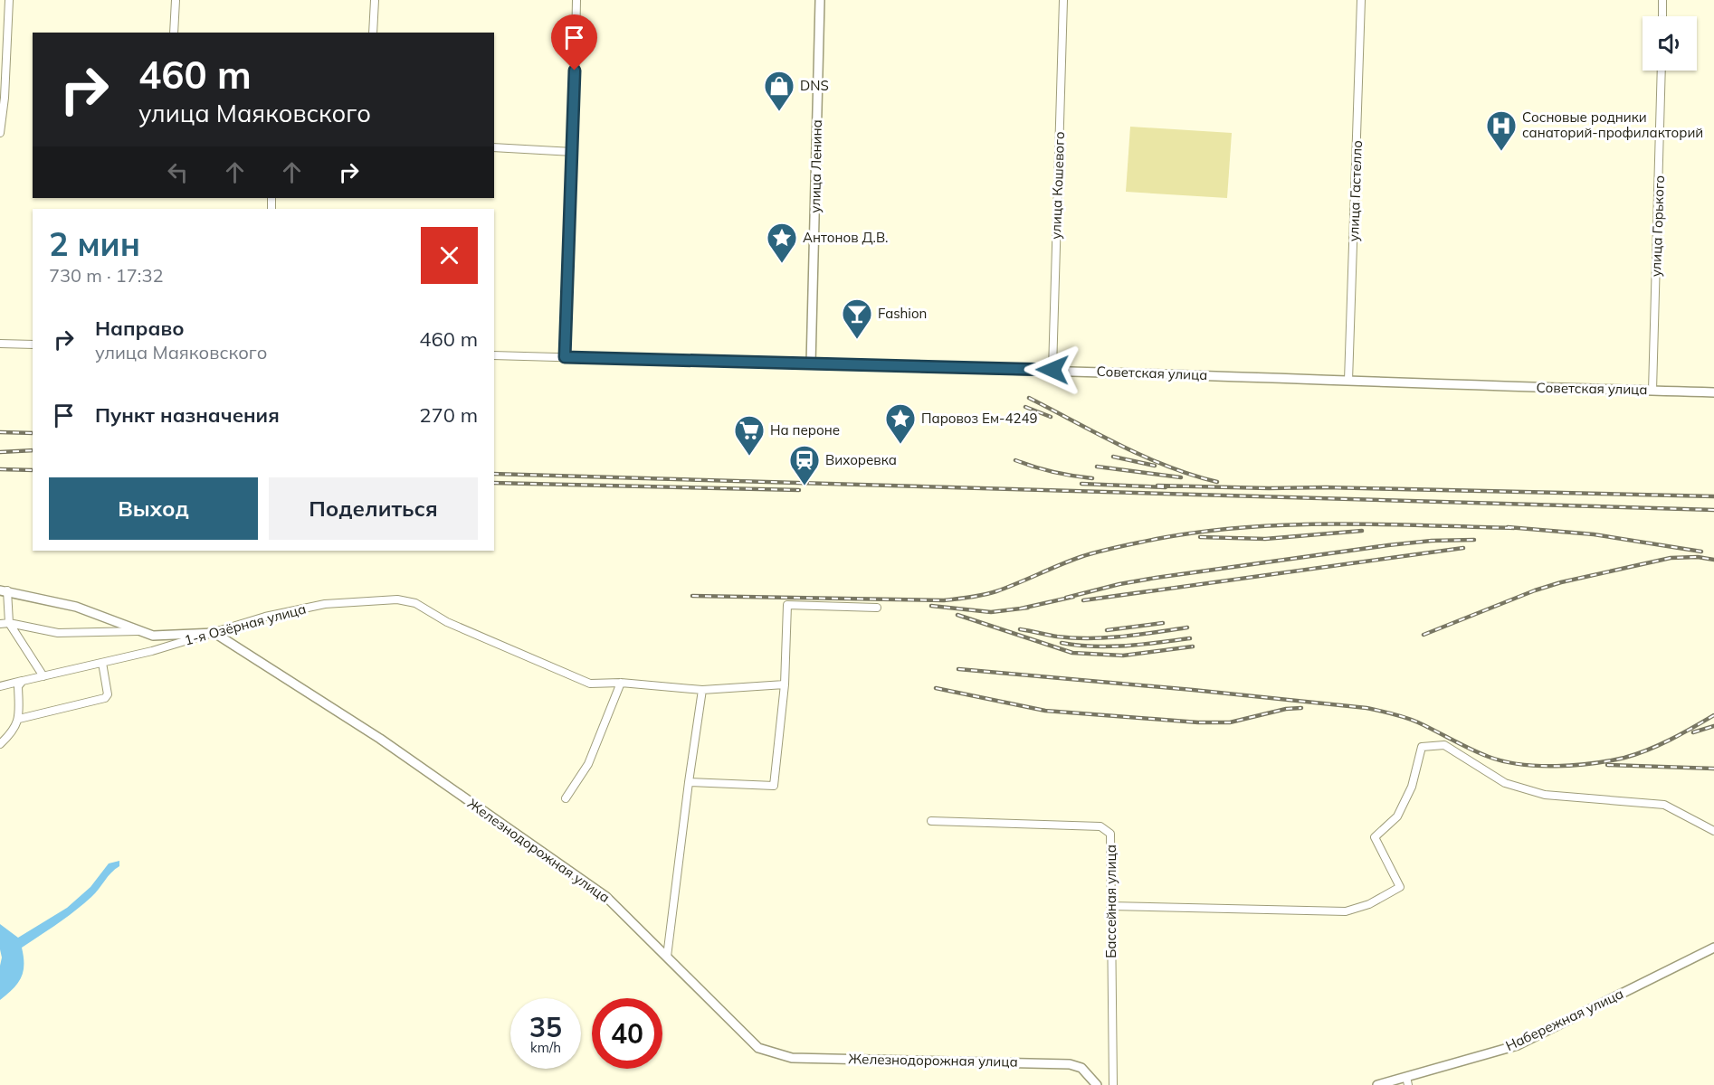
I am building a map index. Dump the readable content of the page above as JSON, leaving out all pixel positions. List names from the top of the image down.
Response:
{
  "streets": {
    "street": [
      "улица Ленина",
      "улица Кошевого",
      "улица Гастелло",
      "улица Горького",
      "Советская улица",
      "1-я Озёрная улица",
      "Железнодорожная улица",
      "Бассейная улица",
      "Набережная улица"
    ]
  },
  "crossings": [
    ["улица Ленина", "Советская улица"],
    ["улица Кошевого", "Советская улица"],
    ["улица Гастелло", "Советская улица"],
    ["улица Горького", "Советская улица"],
    ["1-я Озёрная улица", "Железнодорожная улица"]
  ],
  "places": {
    "shop": ["DNS"],
    "hospital": ["Сосновые родники санаторий-профилакторий"],
    "place": ["Антонов Д.В.", "Паровоз Ем-4249"],
    "bar": ["Fashion"],
    "supermarket": ["На пероне"],
    "station": ["Вихоревка"]
  },
  "page": {
    "turn": ["460 m", "улица Маяковского"],
    "heading": ["2 мин", "730 m · 17:32"],
    "list": [
      {
        "name": "Направо",
        "note": "улица Маяковского",
        "value": "460 m"
      },
      {
        "name": "Пункт назначения",
        "value": "270 m"
      }
    ],
    "buttons": ["Выход", "Поделиться"],
    "speed": "35 km/h",
    "limit": "40"
  }
}
